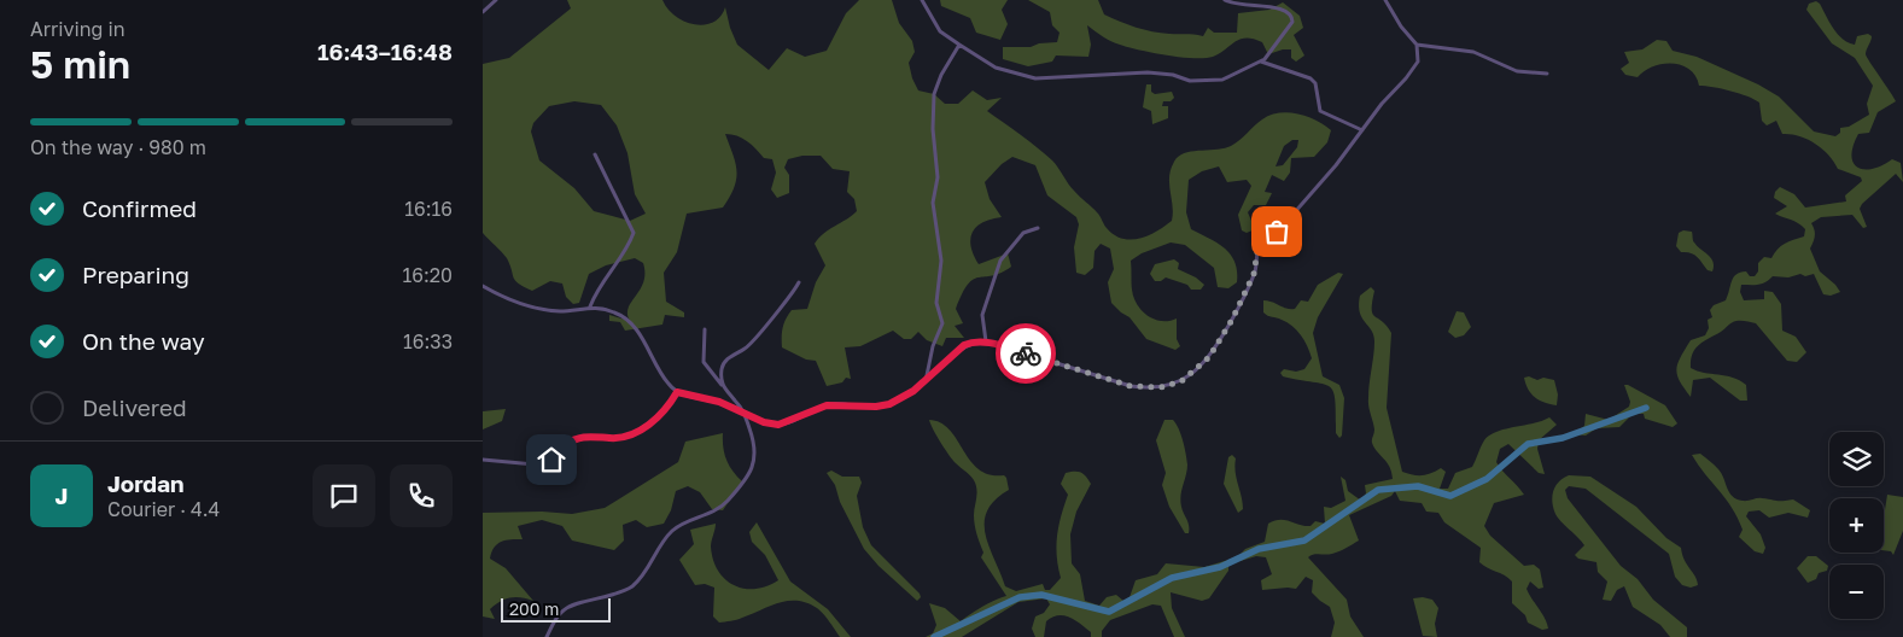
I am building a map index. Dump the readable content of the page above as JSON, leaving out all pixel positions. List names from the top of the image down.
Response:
{
  "scale_bar": "200 m",
  "page": {
    "heading": ["5 min", "Arriving in", "16:43–16:48"],
    "panel": ["Jordan", "Courier · 4.4"],
    "bar": "On the way · 980 m",
    "list": [
      ["Confirmed", "16:16"],
      ["Preparing", "16:20"],
      ["On the way", "16:33"],
      "Delivered"
    ],
    "map_buttons": ["+", "−"],
    "round": "J",
    "scale": "200 m"
  }
}
